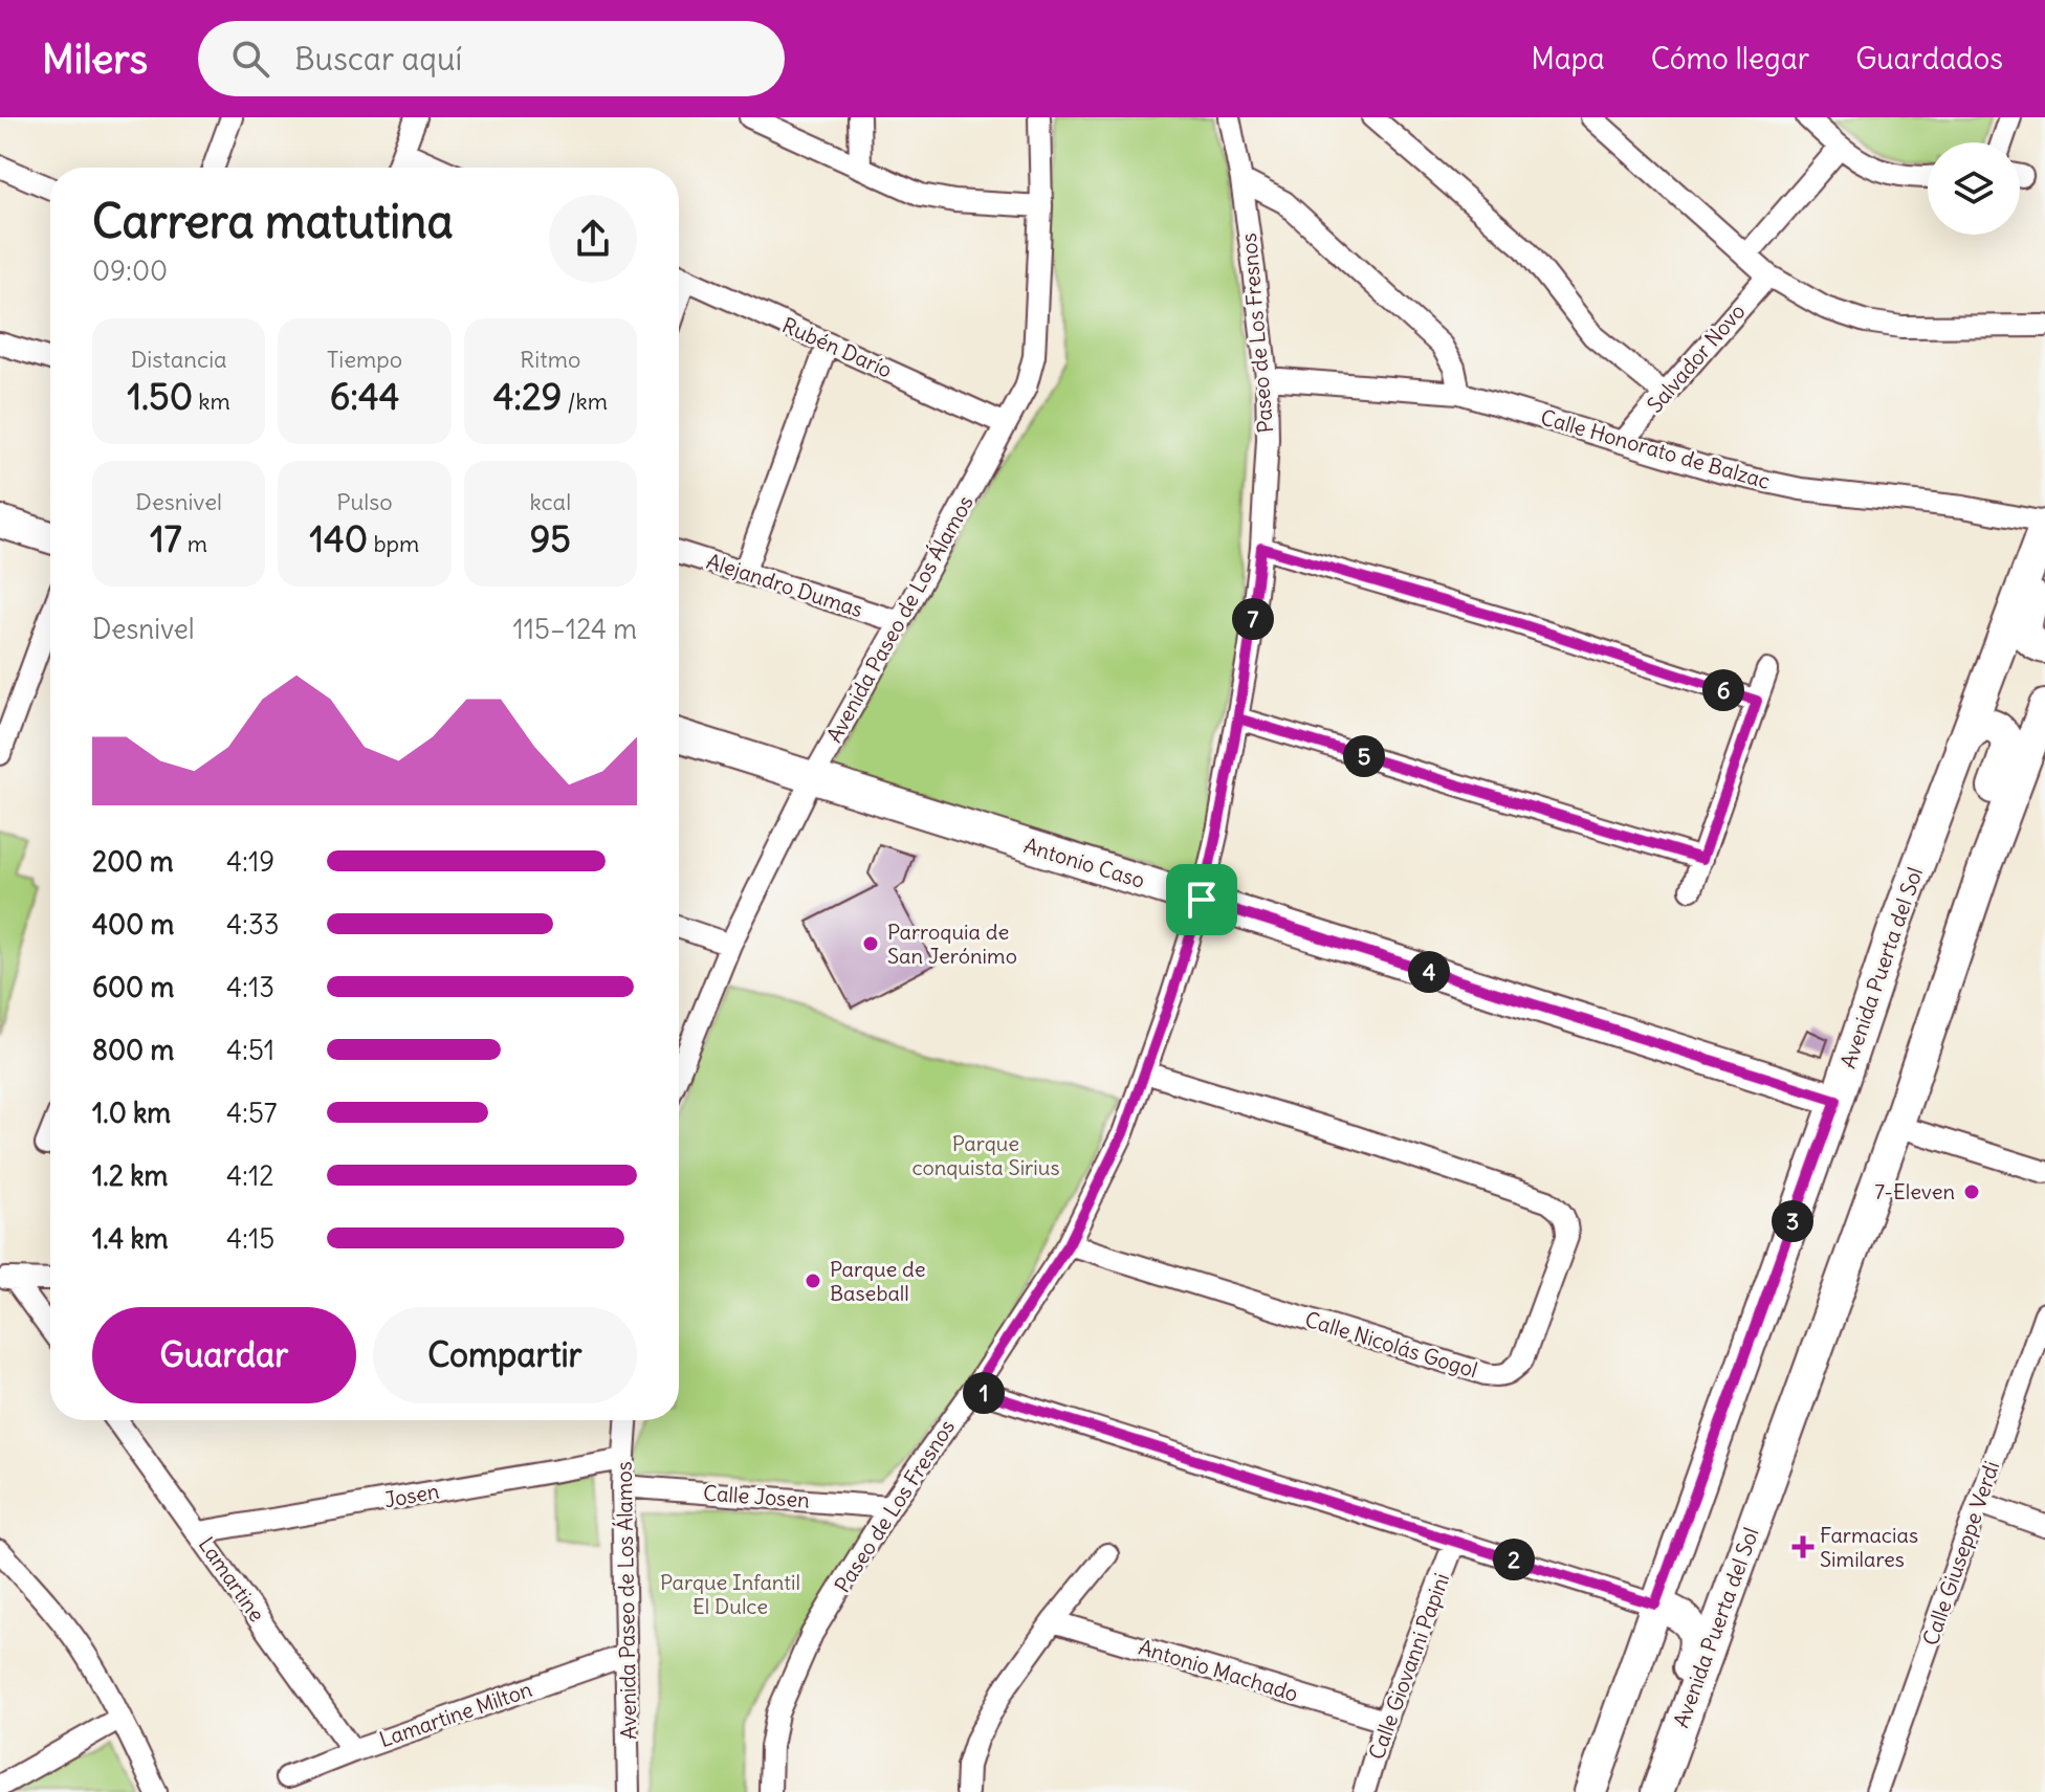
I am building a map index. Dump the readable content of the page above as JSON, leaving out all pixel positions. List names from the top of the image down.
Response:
{
  "streets": {
    "main road": ["Antonio Caso", "Avenida Puerta del Sol"],
    "street": [
      "Paseo de Los Fresnos",
      "Rubén Darío",
      "Salvador Novo",
      "Calle Honorato de Balzac",
      "Alejandro Dumas",
      "Avenida Paseo de Los Álamos",
      "Calle Nicolás Gogol",
      "Josen",
      "Calle Josen",
      "Calle Giuseppe Verdi",
      "Lamartine",
      "Calle Giovanni Papini",
      "Antonio Machado",
      "Lamartine Milton"
    ]
  },
  "crossings": [
    ["Paseo de Los Fresnos", "Calle Honorato de Balzac"],
    ["Paseo de Los Fresnos", "Antonio Caso"],
    ["Paseo de Los Fresnos", "Calle Nicolás Gogol"],
    ["Paseo de Los Fresnos", "Calle Josen"],
    ["Rubén Darío", "Avenida Paseo de Los Álamos"],
    ["Salvador Novo", "Calle Honorato de Balzac"],
    ["Calle Honorato de Balzac", "Avenida Puerta del Sol"],
    ["Alejandro Dumas", "Avenida Paseo de Los Álamos"],
    ["Avenida Paseo de Los Álamos", "Antonio Caso"],
    ["Avenida Paseo de Los Álamos", "Josen"],
    ["Avenida Paseo de Los Álamos", "Calle Josen"],
    ["Avenida Paseo de Los Álamos", "Lamartine Milton"],
    ["Antonio Caso", "Avenida Puerta del Sol"],
    ["Josen", "Lamartine"],
    ["Lamartine", "Lamartine Milton"],
    ["Calle Giovanni Papini", "Antonio Machado"]
  ],
  "parks": ["Parque conquista Sirius", "Parque Infantil El Dulce"],
  "places": {
    "other": ["Parroquia de San Jerónimo", "7-Eleven", "Parque de Baseball"],
    "health": ["Farmacias Similares"]
  },
  "page": {
    "header": "Milers",
    "search": "Buscar aquí",
    "nav": ["Mapa", "Cómo llegar", "Guardados"],
    "heading": ["Carrera matutina", "09:00"],
    "stats": [
      ["Distancia", "1.50 km"],
      ["Tiempo", "6:44"],
      ["Ritmo", "4:29 /km"],
      ["Desnivel", "17 m"],
      ["Pulso", "140 bpm"],
      ["kcal", "95"]
    ],
    "chart": ["Desnivel", "115–124 m"],
    "pins": [
      "7",
      "6",
      "5",
      "4",
      "3",
      "1",
      "2"
    ],
    "list": [
      {
        "name": "200 m",
        "note": "4:19"
      },
      {
        "name": "400 m",
        "note": "4:33"
      },
      {
        "name": "600 m",
        "note": "4:13"
      },
      {
        "name": "800 m",
        "note": "4:51"
      },
      {
        "name": "1.0 km",
        "note": "4:57"
      },
      {
        "name": "1.2 km",
        "note": "4:12"
      },
      {
        "name": "1.4 km",
        "note": "4:15"
      }
    ],
    "buttons": ["Guardar", "Compartir"]
  }
}
